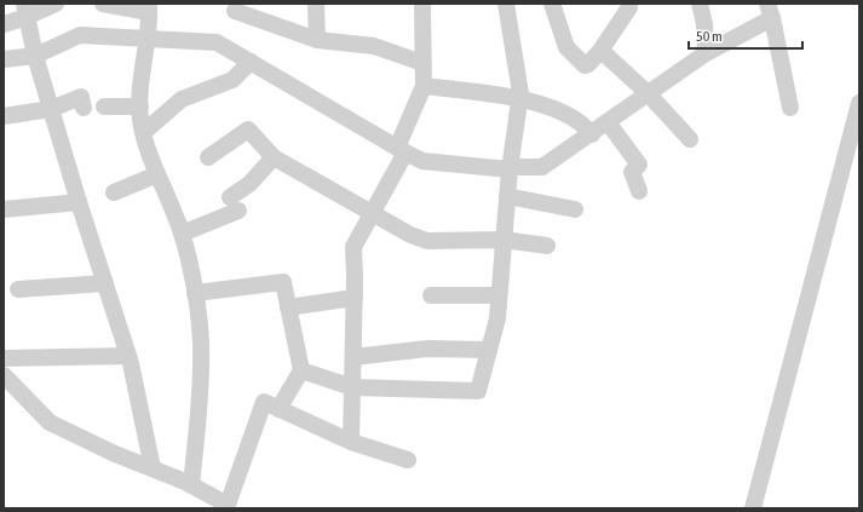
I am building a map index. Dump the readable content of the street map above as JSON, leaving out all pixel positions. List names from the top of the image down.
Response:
{
  "scale_bar": "50 m"
}
